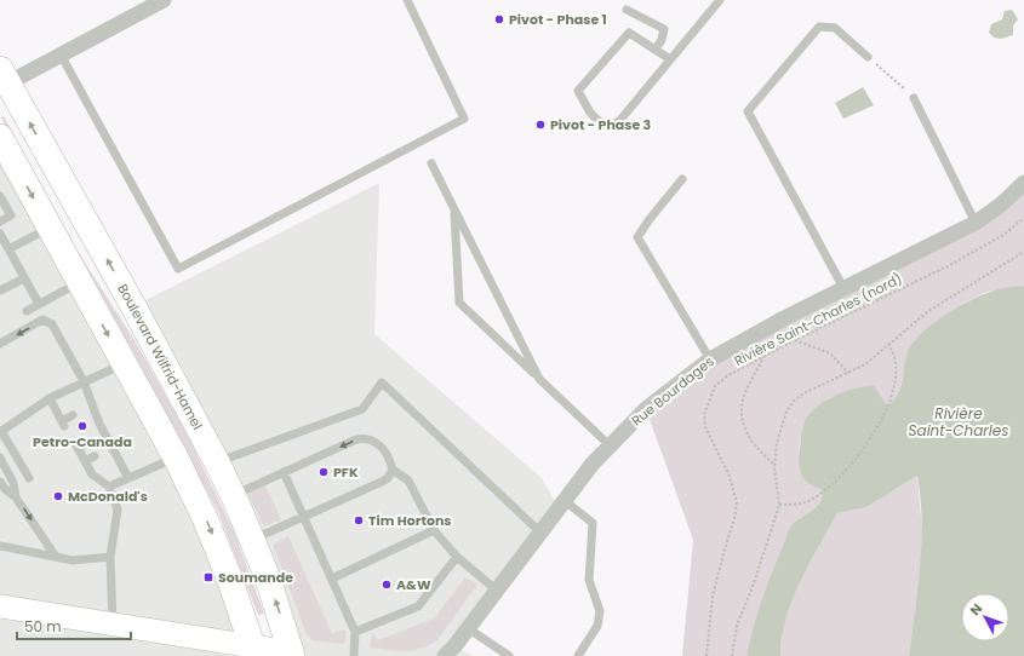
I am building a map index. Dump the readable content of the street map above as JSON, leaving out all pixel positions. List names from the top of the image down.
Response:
{
  "streets": {
    "main road": ["Boulevard Wilfrid-Hamel"],
    "street": ["Rue Bourdages"],
    "path": ["Rivière Saint-Charles (nord)"]
  },
  "water": ["Rivière Saint-Charles"],
  "places": {
    "other": [
      "Pivot - Phase 1",
      "Pivot - Phase 3",
      "Petro-Canada",
      "PFK",
      "McDonald's",
      "Tim Hortons",
      "A&W"
    ],
    "transit": ["Soumande"]
  },
  "scale_bar": "50 m",
  "north": "top left"
}
